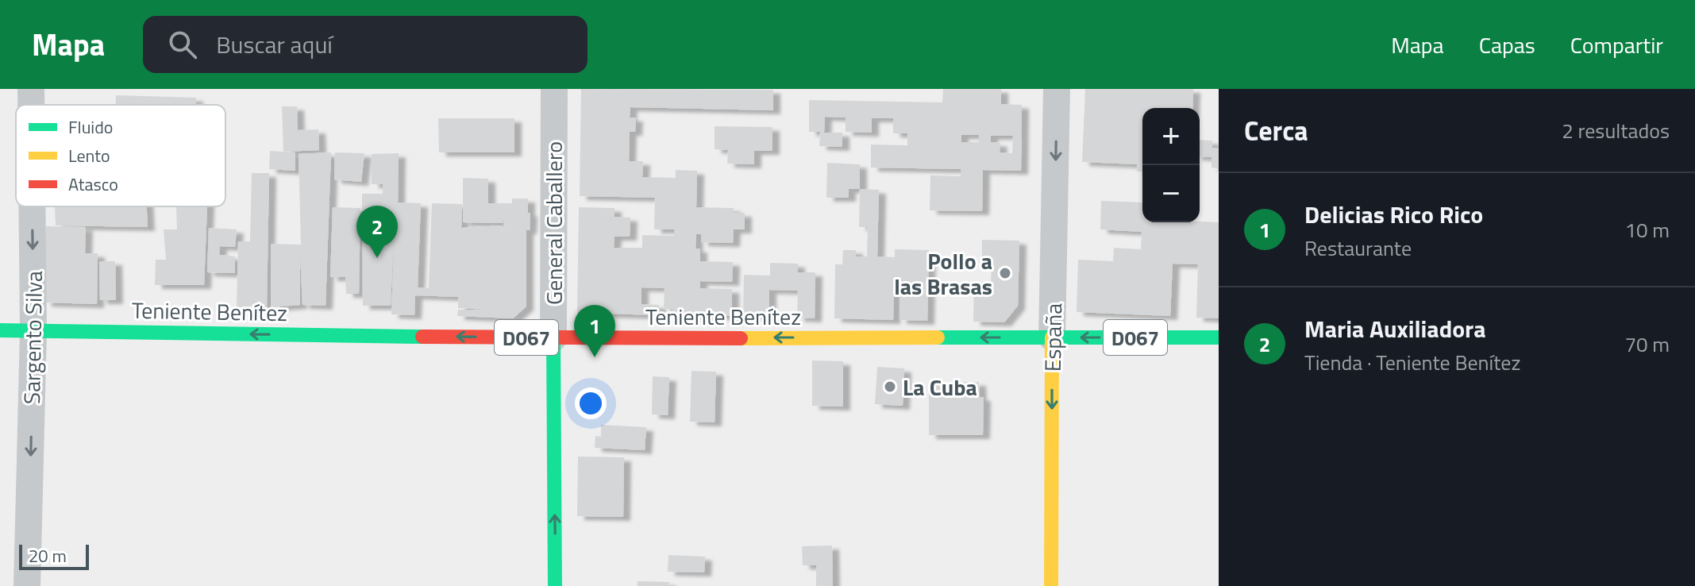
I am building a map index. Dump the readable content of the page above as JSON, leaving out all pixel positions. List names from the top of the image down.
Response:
{
  "streets": {
    "main road": [
      "General Caballero",
      "Teniente Benítez",
      "D067",
      "España"
    ],
    "street": ["Sargento Silva"]
  },
  "crossings": [
    ["General Caballero", "Teniente Benítez"],
    ["Teniente Benítez", "Sargento Silva"],
    ["Teniente Benítez", "España"]
  ],
  "one_way": [
    "General Caballero",
    "Teniente Benítez",
    "Sargento Silva",
    "España"
  ],
  "places": ["Pollo a las Brasas", "La Cuba"],
  "legend": ["Fluido", "Lento", "Atasco"],
  "scale_bar": "20 m",
  "page": {
    "header": "Mapa",
    "search": "Buscar aquí",
    "nav": ["Mapa", "Capas", "Compartir"],
    "heading": ["Cerca", "2 resultados"],
    "map_buttons": ["+", "−"],
    "list": [
      {
        "mark": "1",
        "name": "Delicias Rico Rico",
        "note": "Restaurante",
        "value": "10 m"
      },
      {
        "mark": "2",
        "name": "Maria Auxiliadora",
        "note": "Tienda · Teniente Benítez",
        "value": "70 m"
      }
    ],
    "pins": ["2", "1"],
    "scale": "20 m"
  }
}
